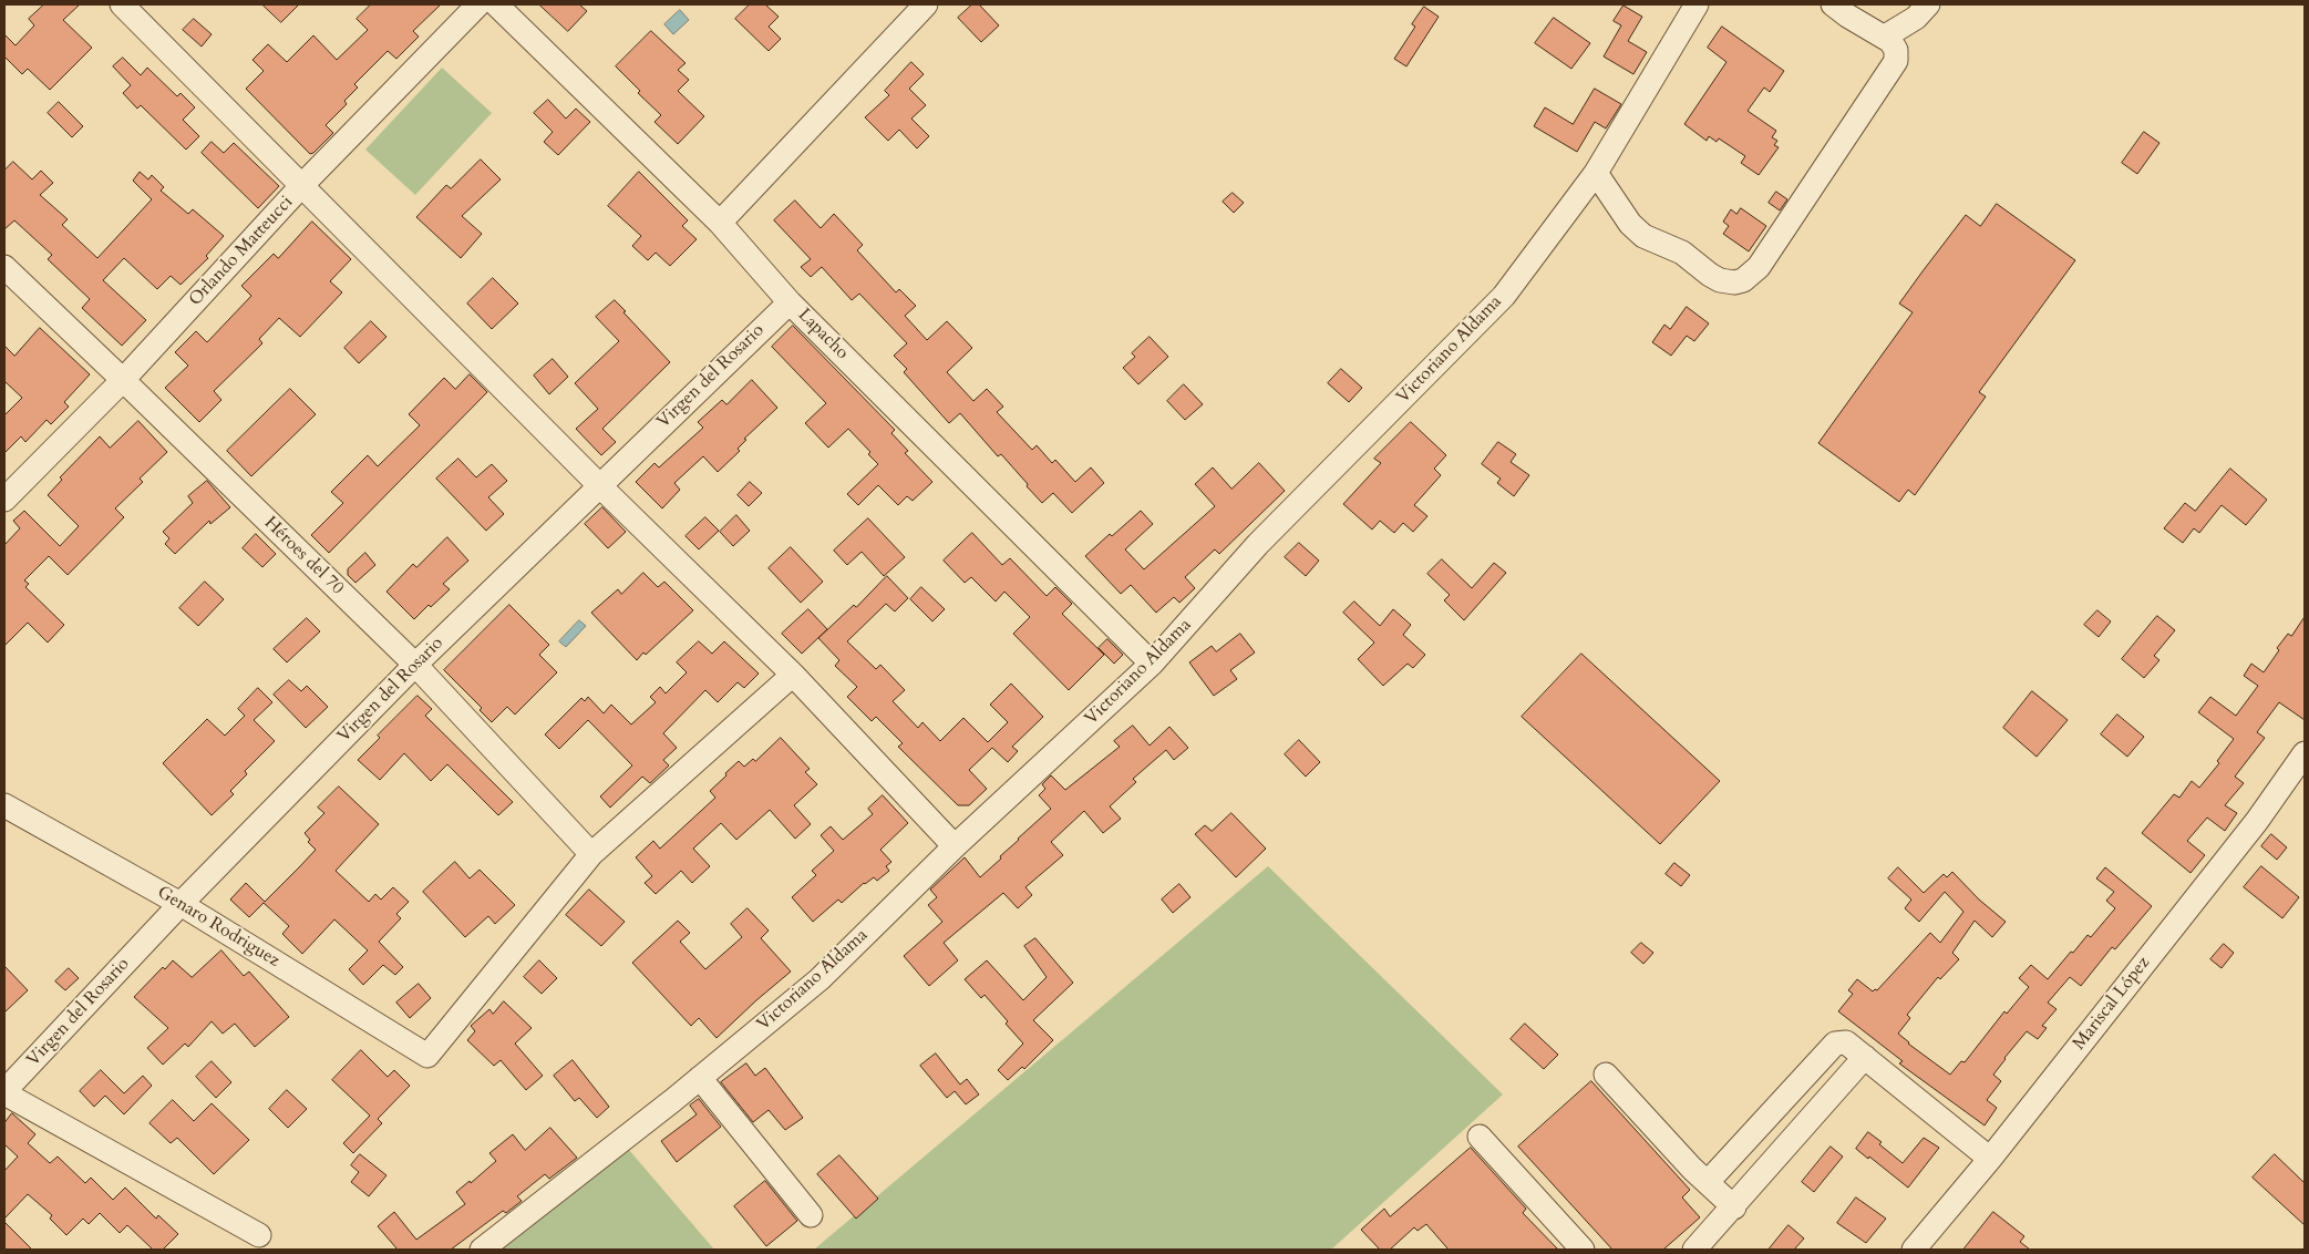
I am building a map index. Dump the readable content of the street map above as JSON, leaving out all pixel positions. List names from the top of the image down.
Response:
{
  "streets": {
    "street": [
      "Orlando Matteucci",
      "Lapacho",
      "Victoriano Aldama",
      "Virgen del Rosario",
      "Héroes del 70",
      "Genaro Rodriguez",
      "Mariscal López"
    ]
  },
  "crossings": [
    ["Orlando Matteucci", "Héroes del 70"],
    ["Lapacho", "Victoriano Aldama"],
    ["Lapacho", "Virgen del Rosario"],
    ["Virgen del Rosario", "Héroes del 70"],
    ["Virgen del Rosario", "Genaro Rodriguez"],
    ["Héroes del 70", "Genaro Rodriguez"]
  ]
}
